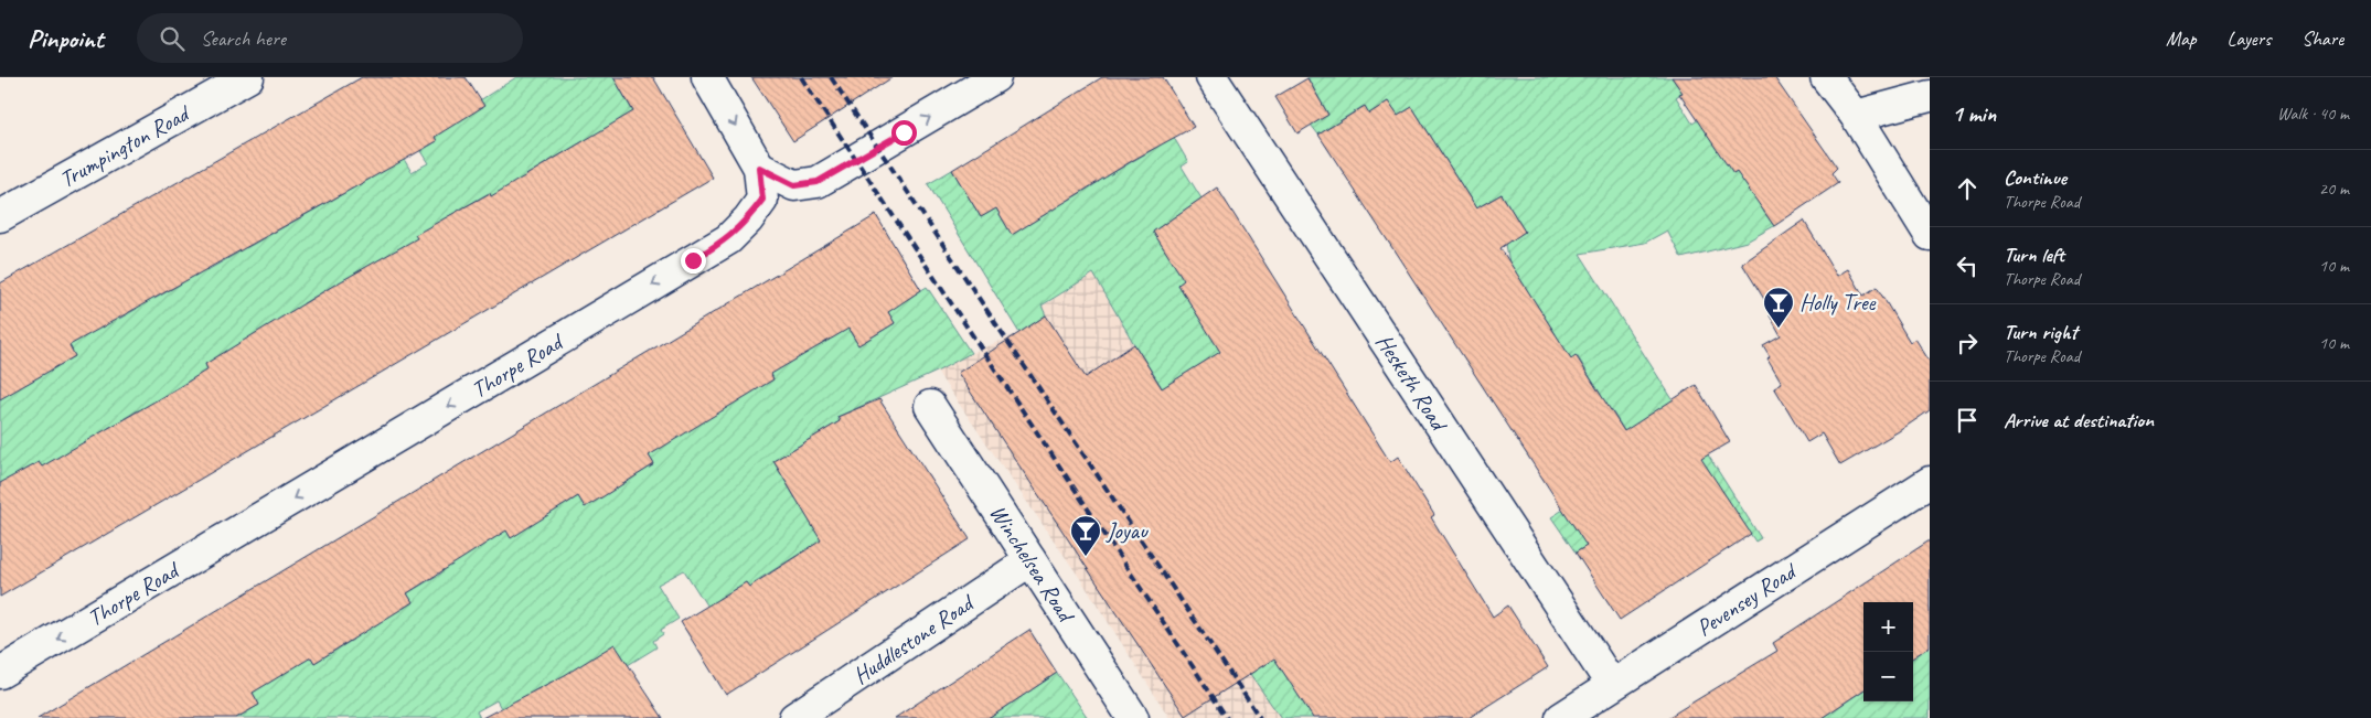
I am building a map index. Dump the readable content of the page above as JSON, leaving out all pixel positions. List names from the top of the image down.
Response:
{
  "streets": {
    "street": [
      "Trumpington Road",
      "Thorpe Road",
      "Hesketh Road",
      "Winchelsea Road",
      "Pevensey Road",
      "Huddlestone Road"
    ]
  },
  "crossings": [
    ["Hesketh Road", "Pevensey Road"],
    ["Winchelsea Road", "Huddlestone Road"]
  ],
  "one_way": ["Thorpe Road"],
  "places": {
    "bar": ["Holly Tree", "Joyau"]
  },
  "page": {
    "header": "Pinpoint",
    "search": "Search here",
    "nav": ["Map", "Layers", "Share"],
    "heading": ["1 min", "Walk · 40 m"],
    "list": [
      ["Continue", "Thorpe Road", "20 m"],
      ["Turn left", "Thorpe Road", "10 m"],
      ["Turn right", "Thorpe Road", "10 m"],
      "Arrive at destination"
    ],
    "map_buttons": ["+", "−"]
  }
}
